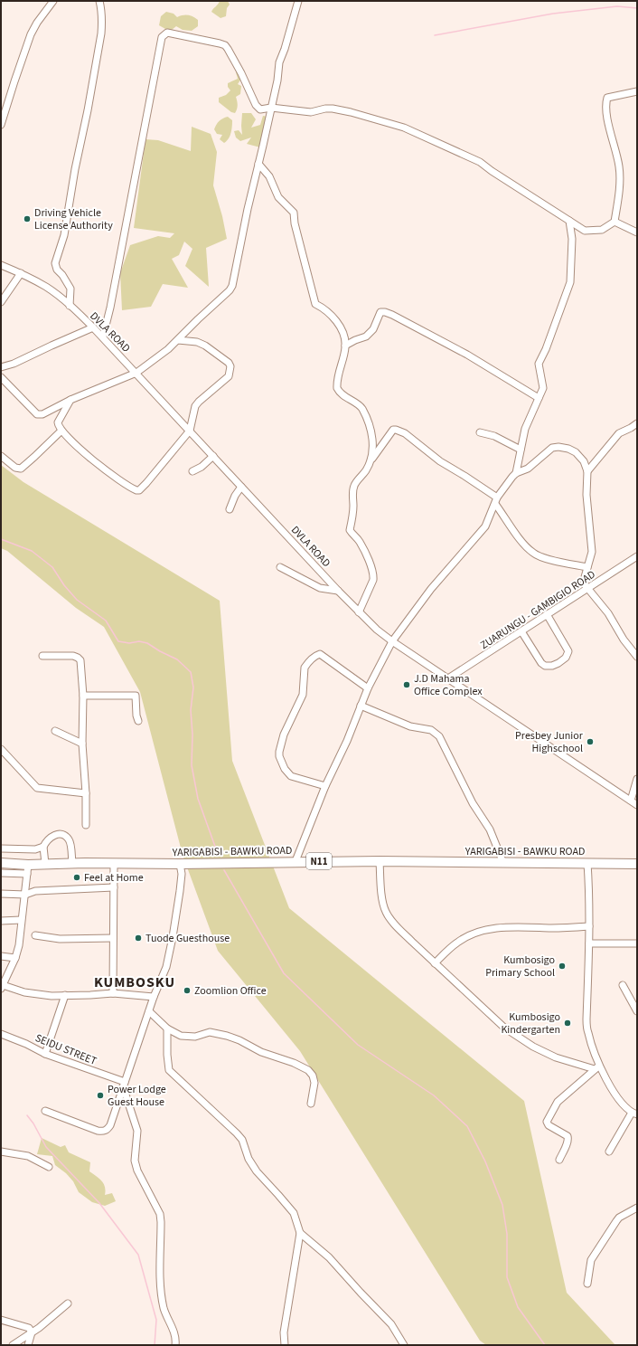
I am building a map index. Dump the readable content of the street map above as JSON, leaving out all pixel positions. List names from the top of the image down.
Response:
{
  "streets": {
    "highway": ["YARIGABISI - BAWKU ROAD", "N11"],
    "street": ["DVLA ROAD", "ZUARUNGU - GAMBIGIO ROAD", "SEIDU STREET"]
  },
  "crossings": [
    ["DVLA ROAD", "ZUARUNGU - GAMBIGIO ROAD"]
  ],
  "districts": ["KUMBOSKU"],
  "places": [
    "Driving Vehicle License Authority",
    "J.D Mahama Office Complex",
    "Presbey Junior Highschool",
    "Feel at Home",
    "Tuode Guesthouse",
    "Kumbosigo Primary School",
    "Zoomlion Office",
    "Kumbosigo Kindergarten",
    "Power Lodge Guest House"
  ]
}
